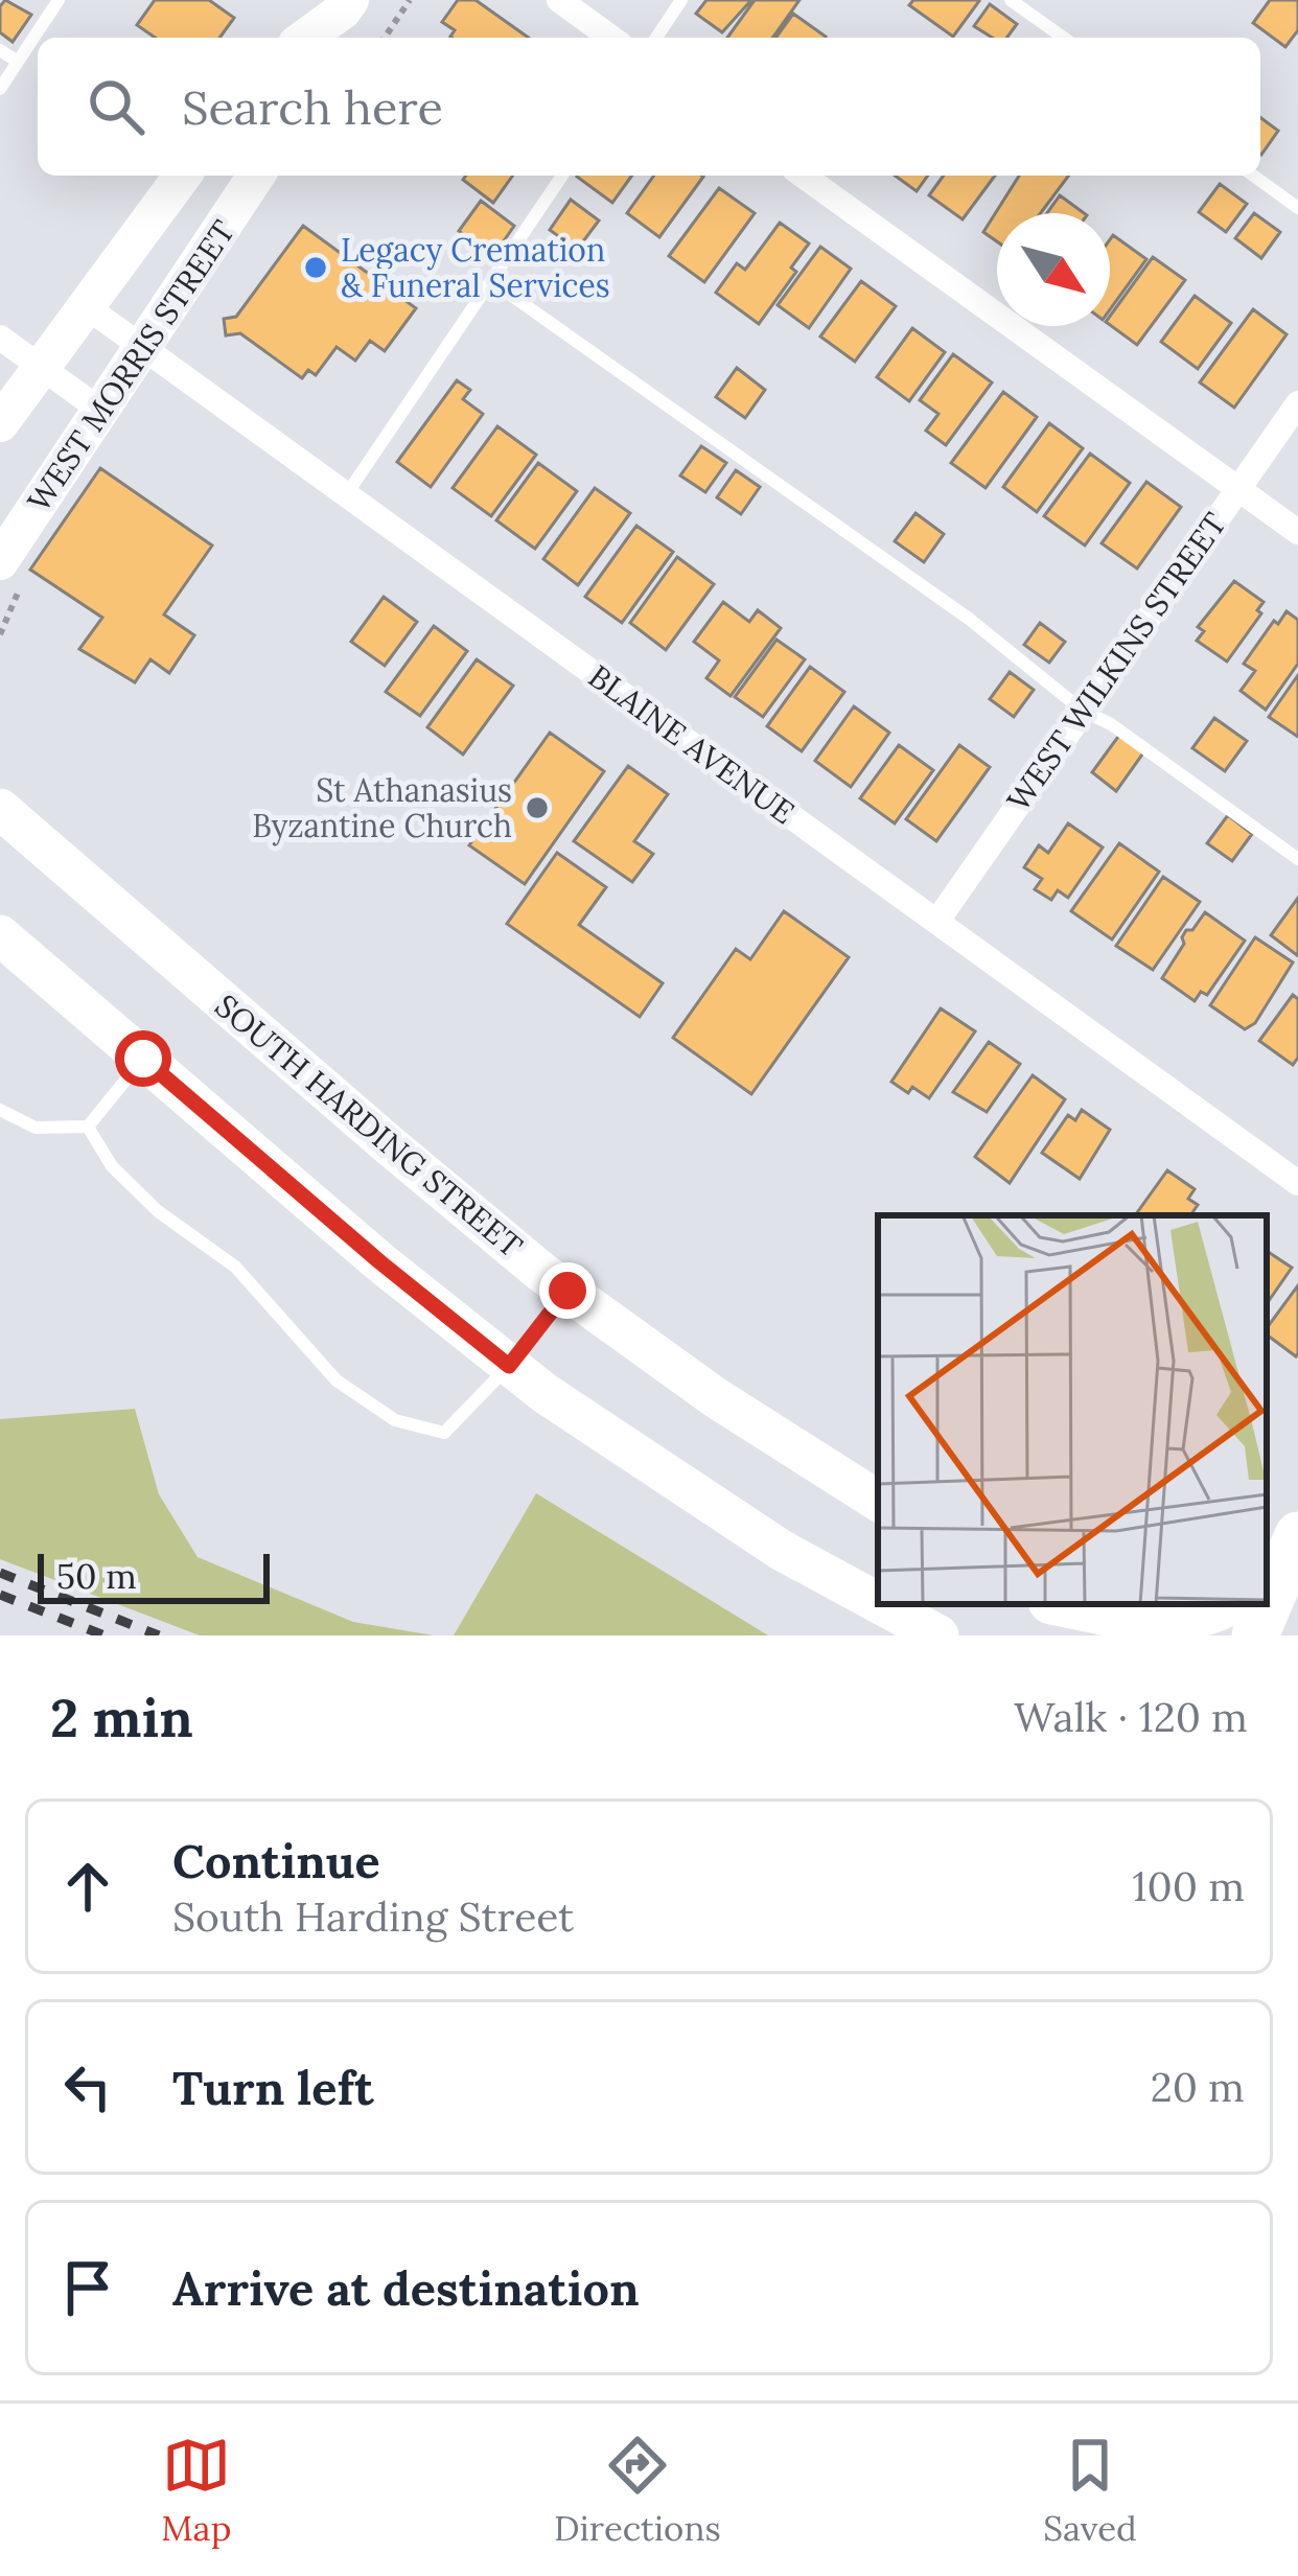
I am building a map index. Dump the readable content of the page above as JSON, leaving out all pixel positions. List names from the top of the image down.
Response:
{
  "streets": {
    "main road": ["WEST MORRIS STREET", "SOUTH HARDING STREET"],
    "street": ["WEST WILKINS STREET", "BLAINE AVENUE"]
  },
  "crossings": [
    ["WEST MORRIS STREET", "BLAINE AVENUE"],
    ["WEST WILKINS STREET", "BLAINE AVENUE"]
  ],
  "places": ["Legacy Cremation & Funeral Services", "St Athanasius Byzantine Church"],
  "scale_bar": "50 m",
  "north": "bottom right",
  "page": {
    "search": "Search here",
    "scale": "50 m",
    "heading": ["2 min", "Walk · 120 m"],
    "list": [
      ["Continue", "South Harding Street", "100 m"],
      ["Turn left", "20 m"],
      "Arrive at destination"
    ],
    "nav": ["Map", "Directions", "Saved"]
  }
}
